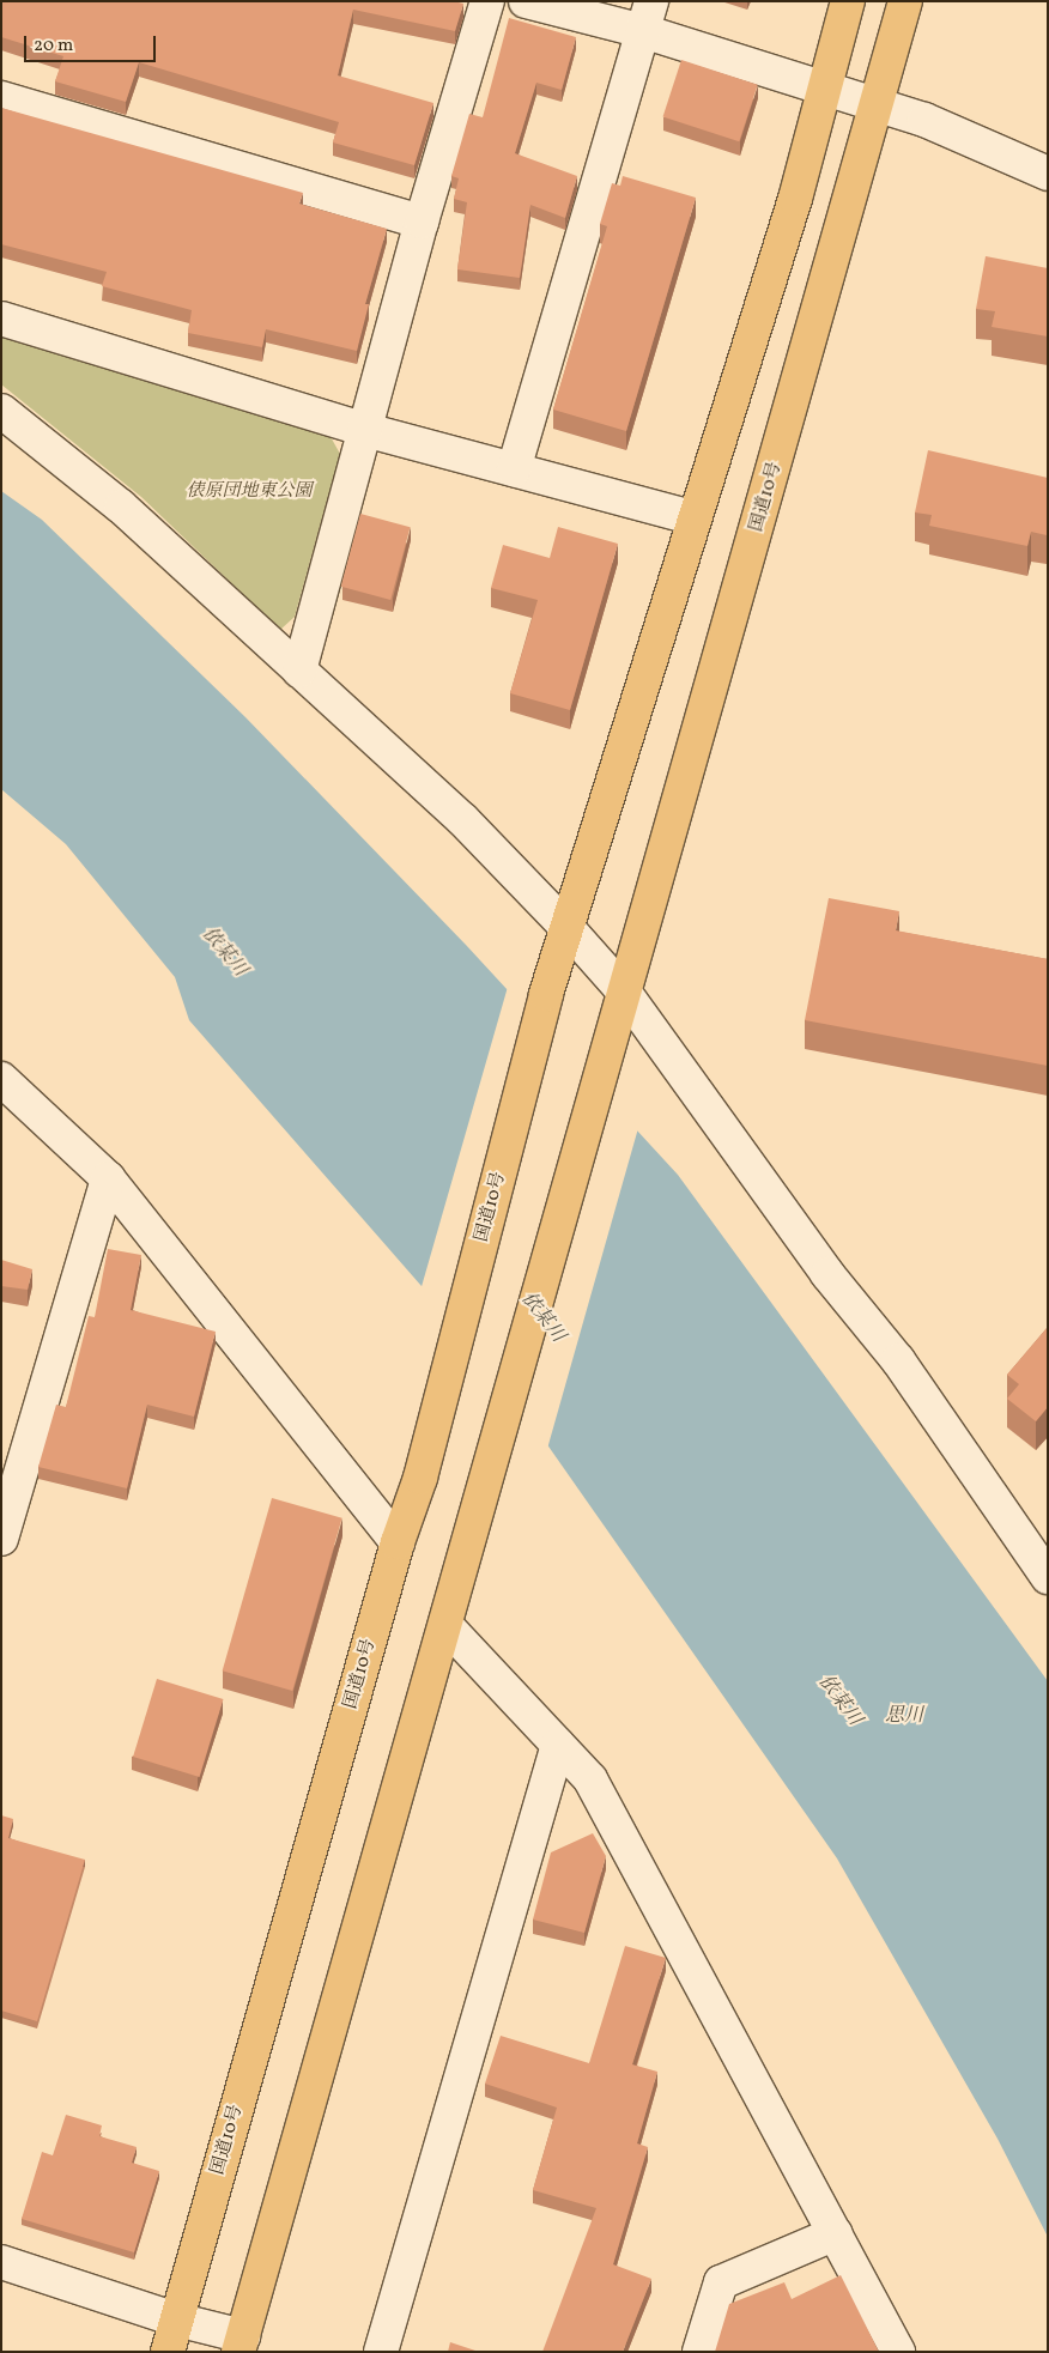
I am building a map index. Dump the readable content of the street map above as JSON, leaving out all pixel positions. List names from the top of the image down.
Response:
{
  "streets": {
    "highway": ["国道10号"]
  },
  "water": ["依某川", "思川"],
  "parks": ["俵原団地東公園"],
  "scale_bar": "20 m"
}
